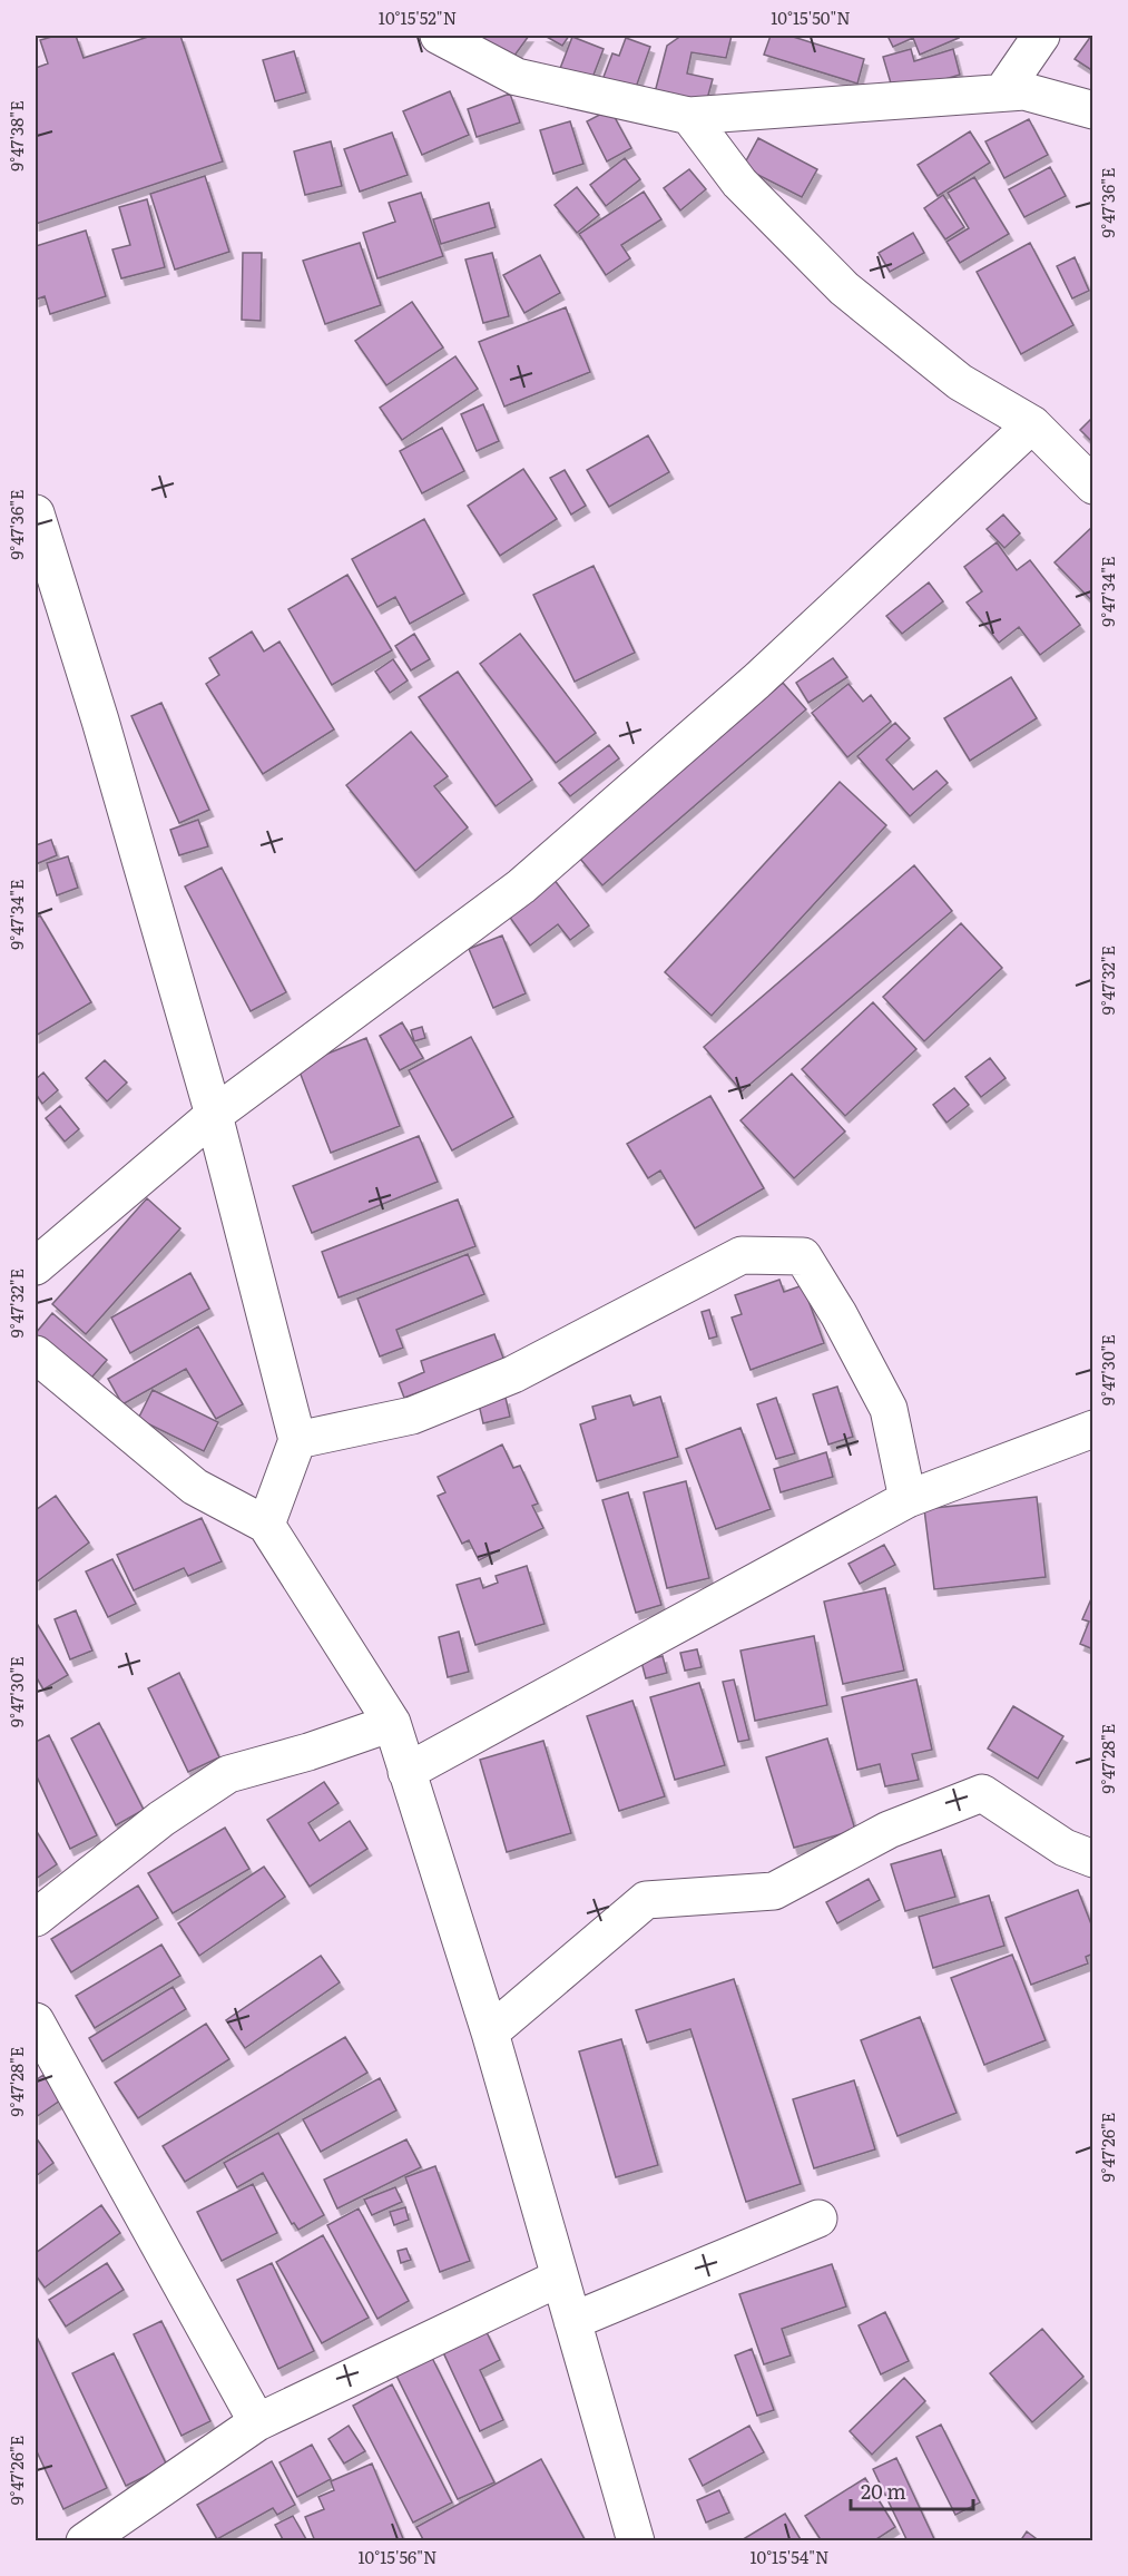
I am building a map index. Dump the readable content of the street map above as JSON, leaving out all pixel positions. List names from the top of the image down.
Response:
{
  "scale_bar": "20 m",
  "coordinates": [
    "10°15'52\"N",
    "10°15'50\"N",
    "9°47'38\"E",
    "9°47'36\"E",
    "9°47'34\"E",
    "9°47'32\"E",
    "9°47'30\"E",
    "9°47'28\"E",
    "9°47'26\"E",
    "10°15'56\"N",
    "10°15'54\"N"
  ]
}
